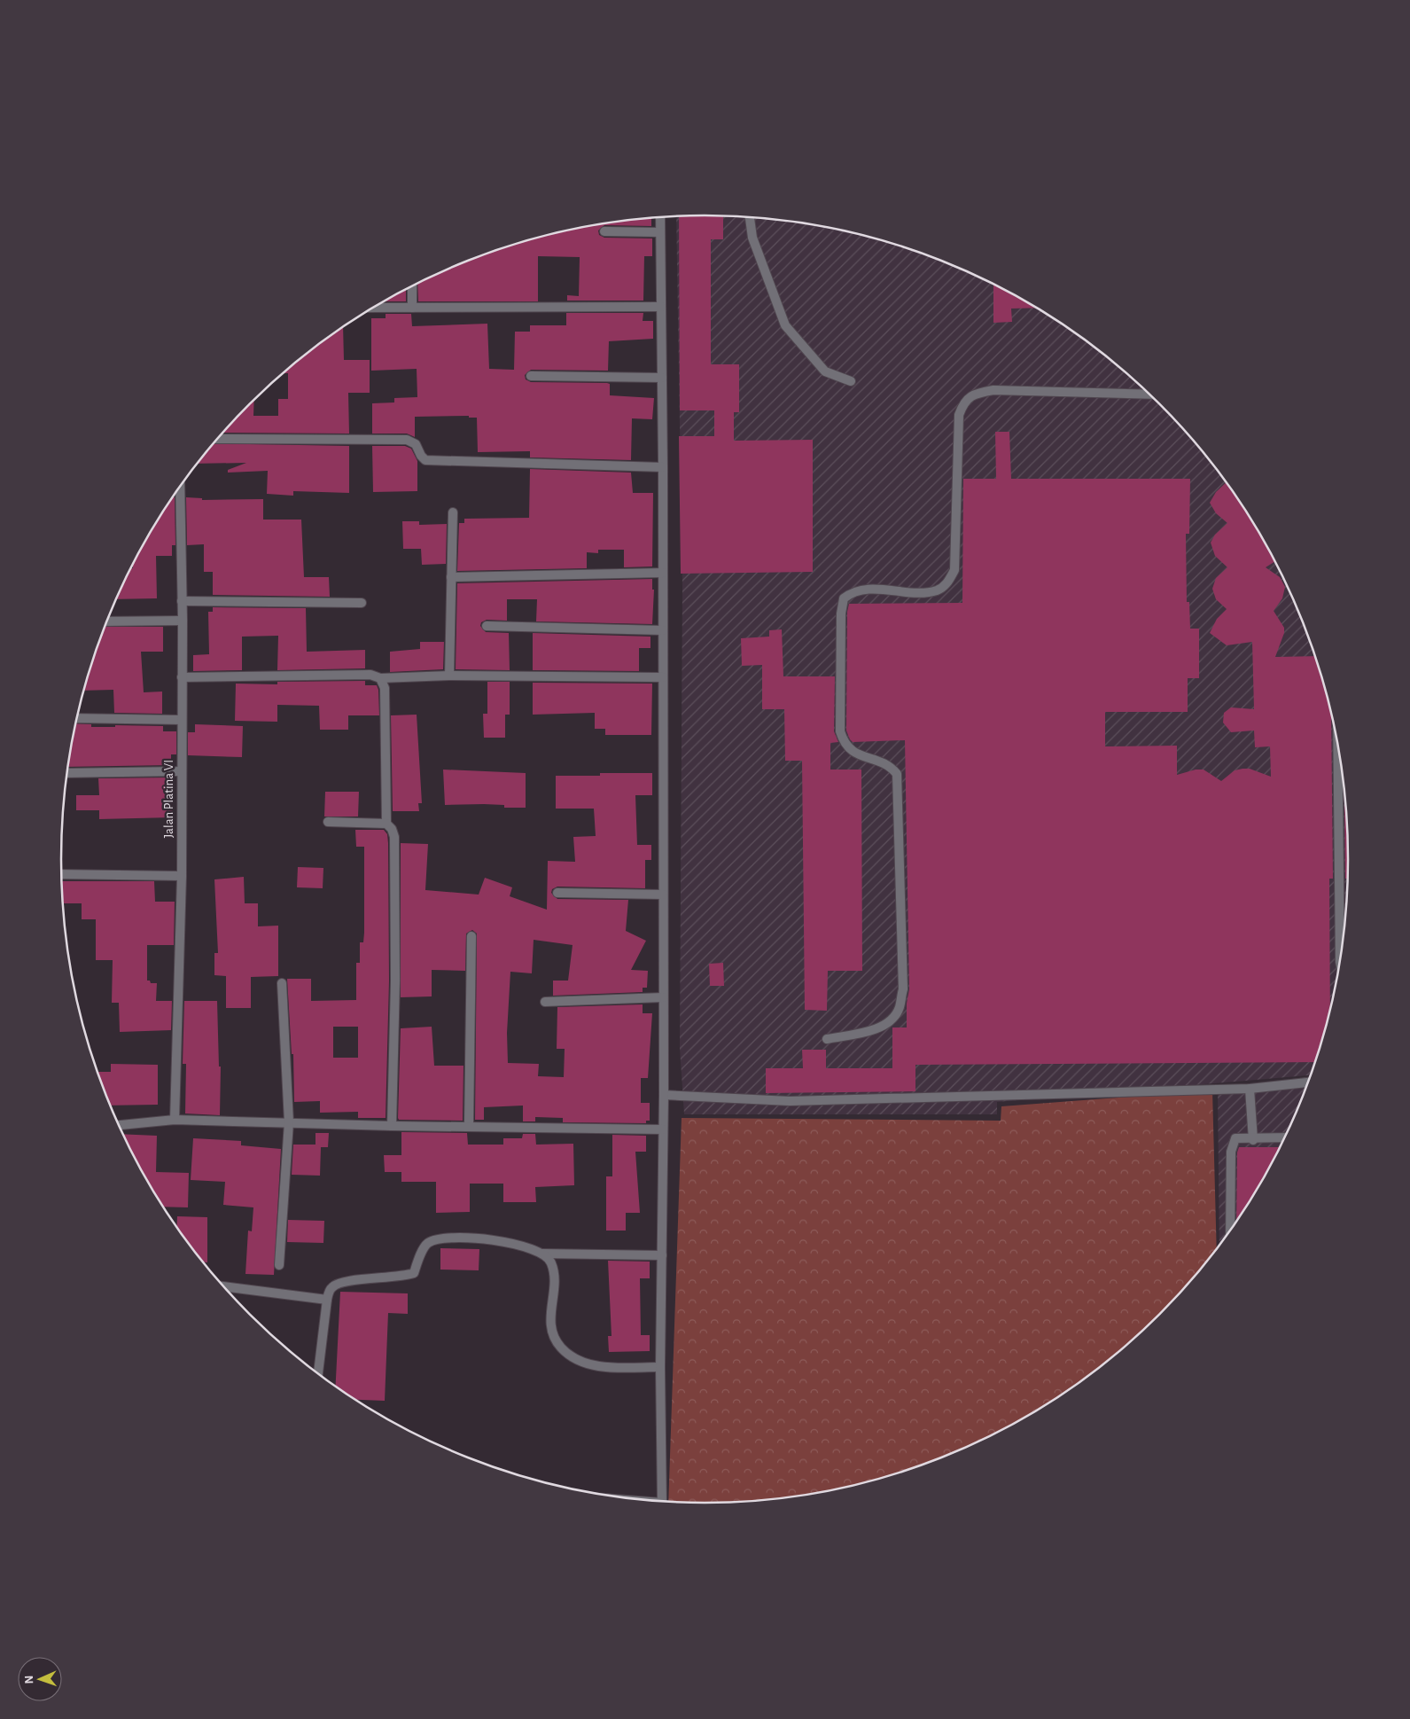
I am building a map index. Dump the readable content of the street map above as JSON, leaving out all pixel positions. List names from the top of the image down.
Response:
{
  "streets": {
    "street": ["Jalan Platina VI"]
  },
  "north": "left"
}
